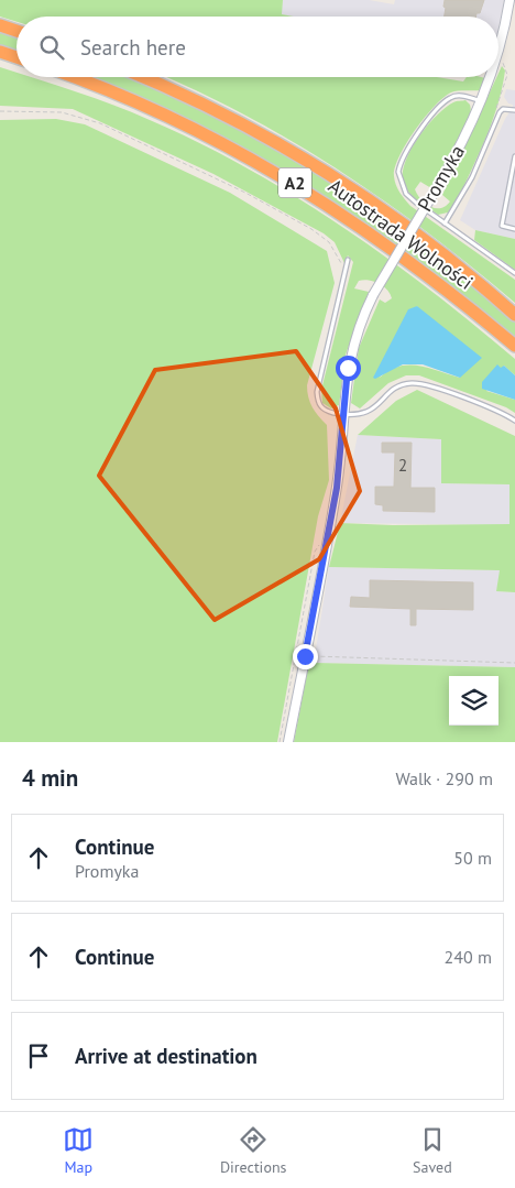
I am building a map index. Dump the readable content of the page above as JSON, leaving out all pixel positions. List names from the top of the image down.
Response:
{
  "streets": {
    "highway": ["A2", "Autostrada Wolności"],
    "street": ["Promyka"]
  },
  "house_numbers": ["2"],
  "page": {
    "search": "Search here",
    "heading": ["4 min", "Walk · 290 m"],
    "list": [
      ["Continue", "Promyka", "50 m"],
      ["Continue", "240 m"],
      "Arrive at destination"
    ],
    "nav": ["Map", "Directions", "Saved"]
  }
}
